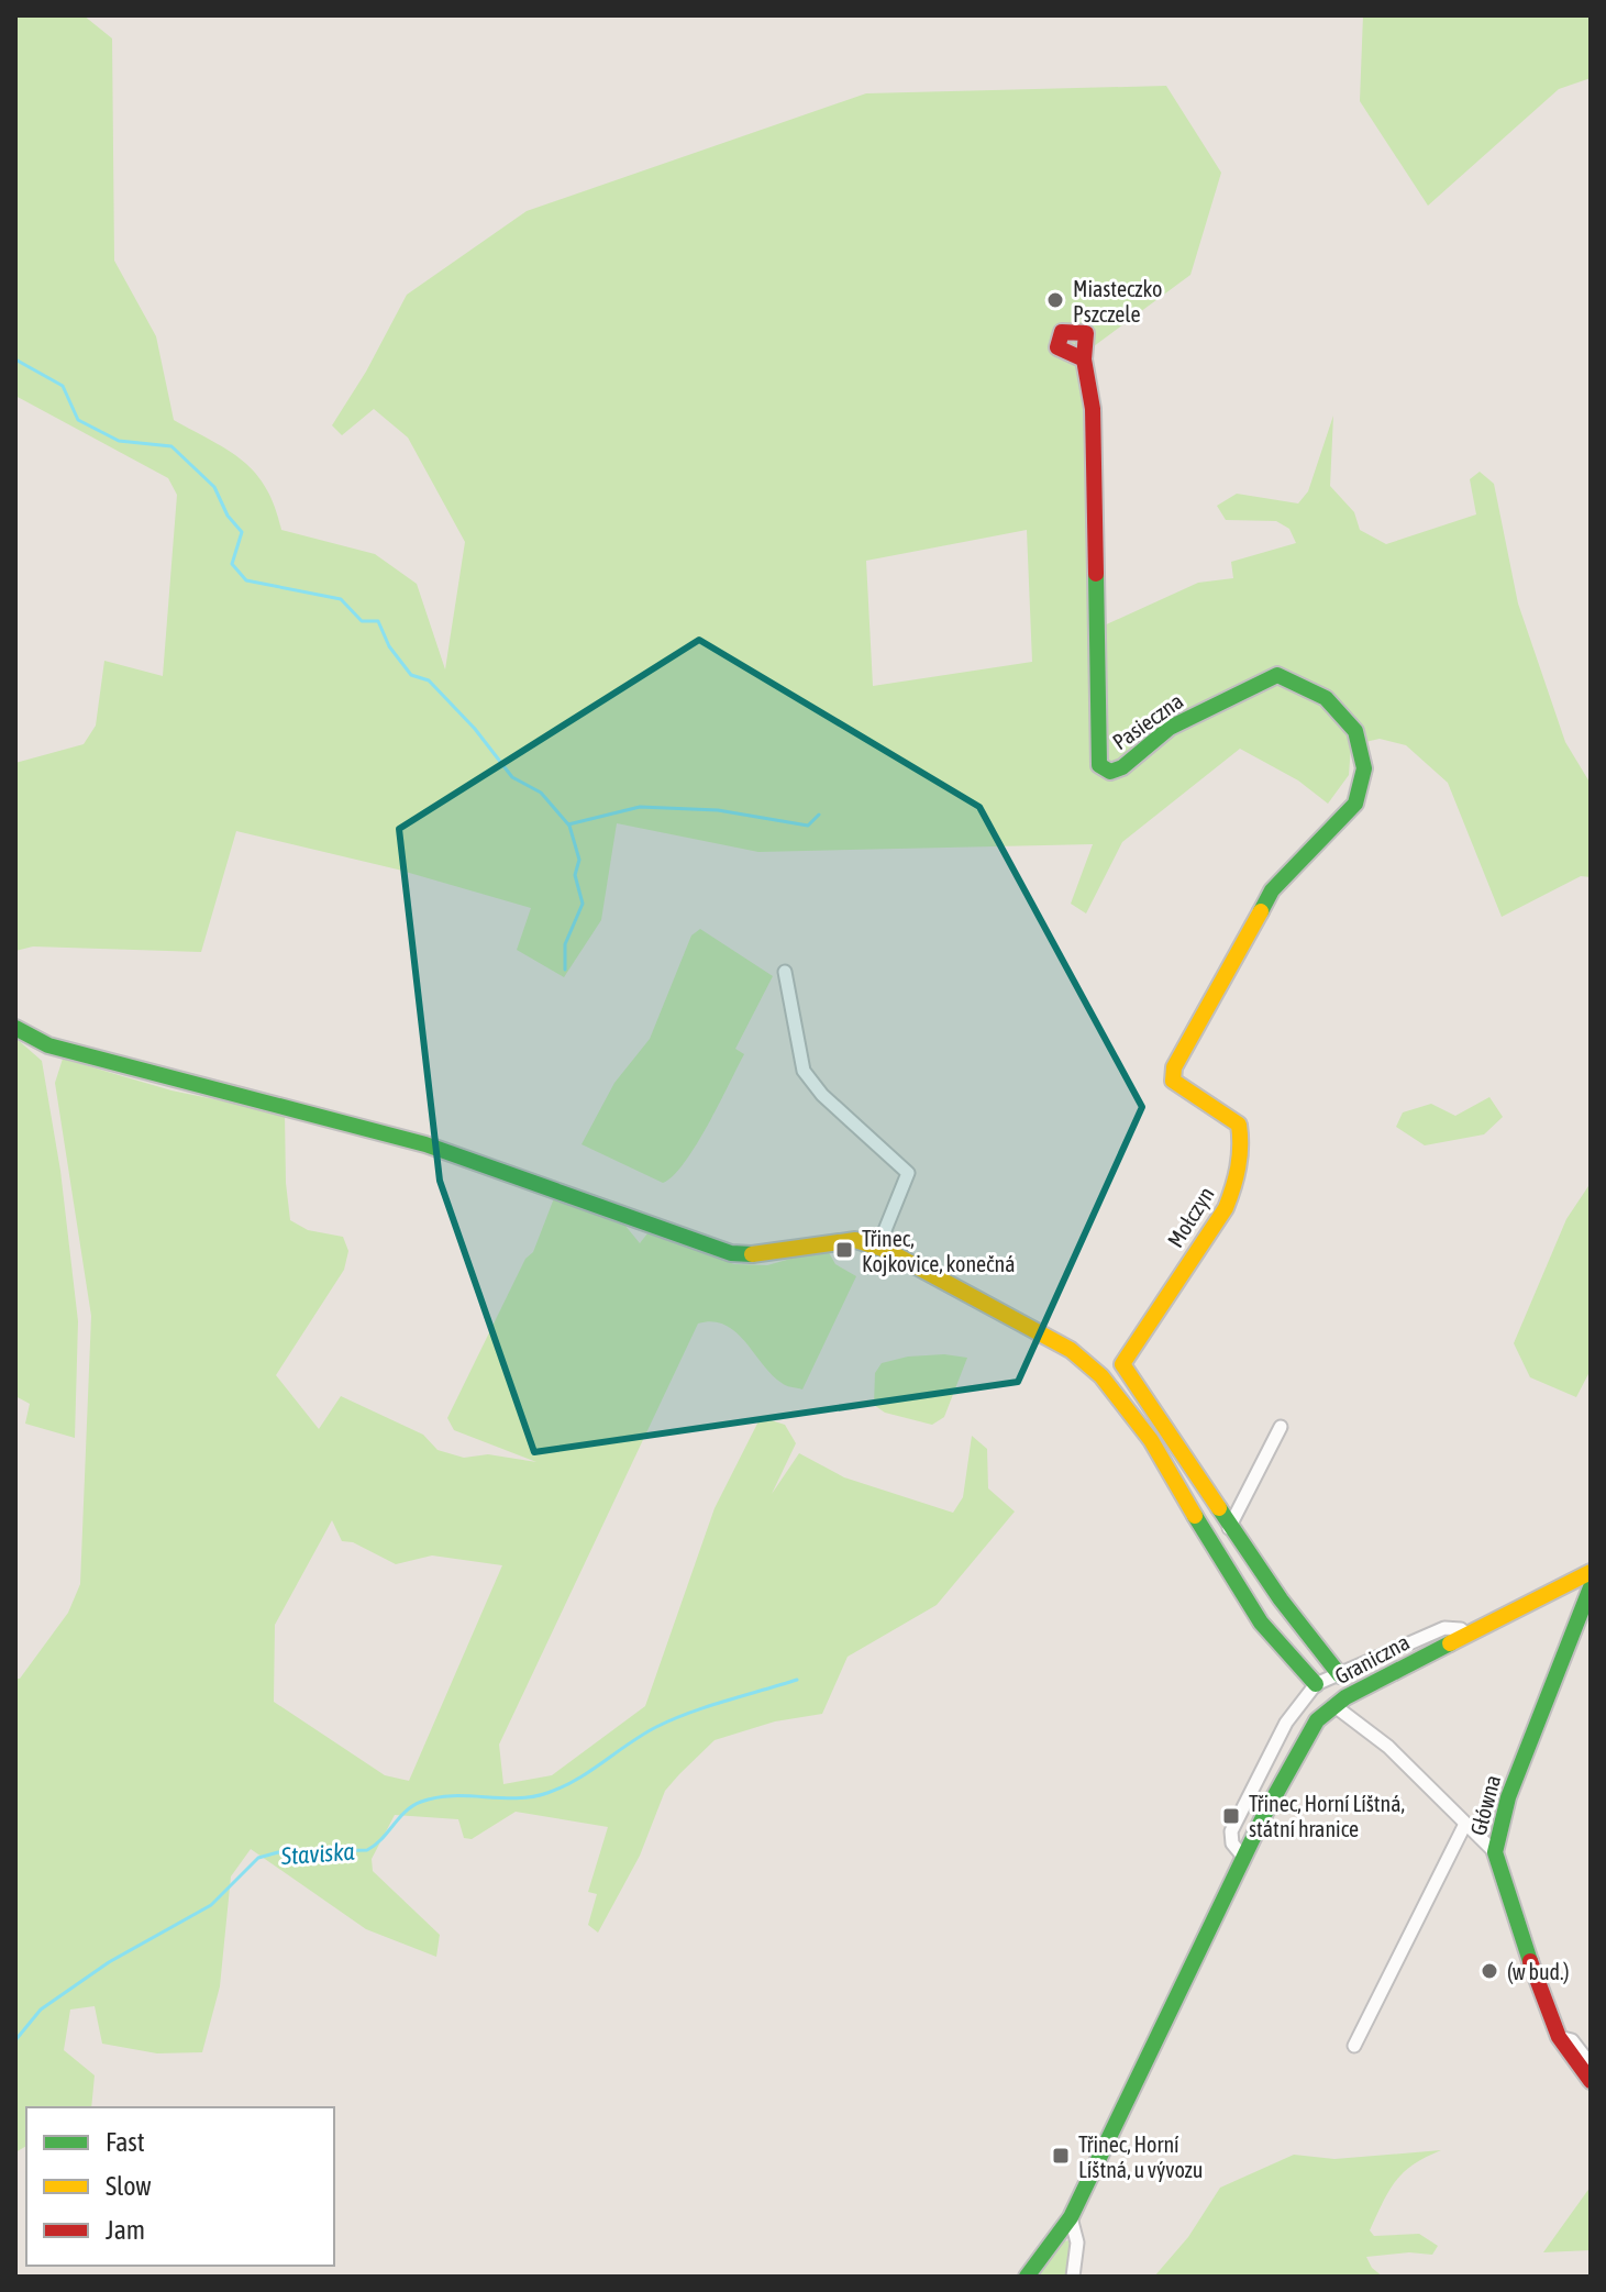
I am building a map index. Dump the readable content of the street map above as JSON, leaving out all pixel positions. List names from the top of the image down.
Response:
{
  "streets": {
    "street": [
      "Pasieczna",
      "Mołczyn",
      "Graniczna",
      "Główna"
    ]
  },
  "crossings": [
    ["Pasieczna", "Mołczyn"],
    ["Graniczna", "Główna"]
  ],
  "water": ["Staviska"],
  "places": {
    "other": ["Miasteczko Pszczele", "(w bud.)"],
    "transit": ["Třinec, Kojkovice, konečná", "Třinec, Horní Líštná, státní hranice", "Třinec, Horní Líštná, u vývozu"]
  },
  "legend": ["Fast", "Slow", "Jam"]
}
